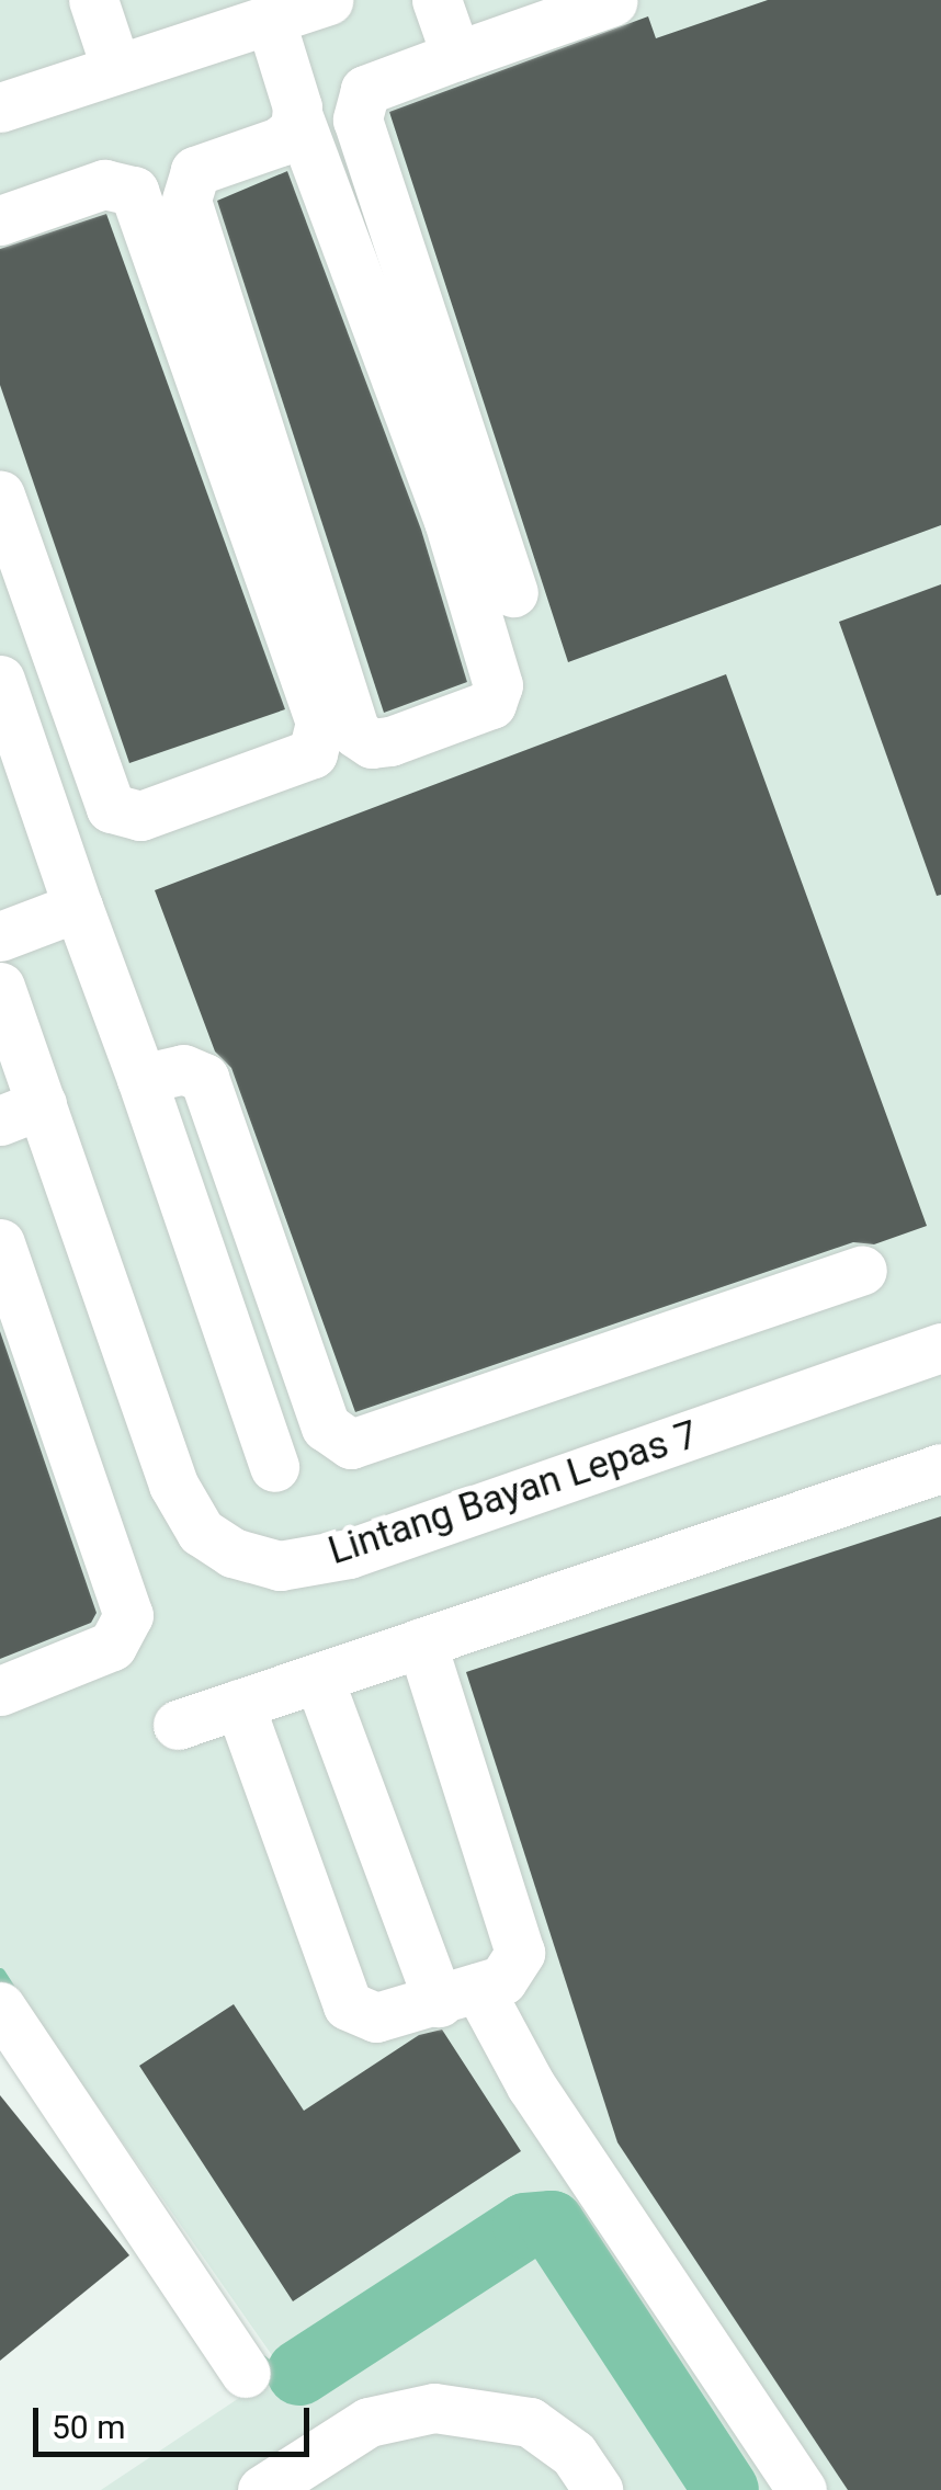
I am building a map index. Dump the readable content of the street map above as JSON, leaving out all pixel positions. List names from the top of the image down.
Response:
{
  "streets": {
    "street": ["Lintang Bayan Lepas 7"]
  },
  "scale_bar": "50 m"
}
